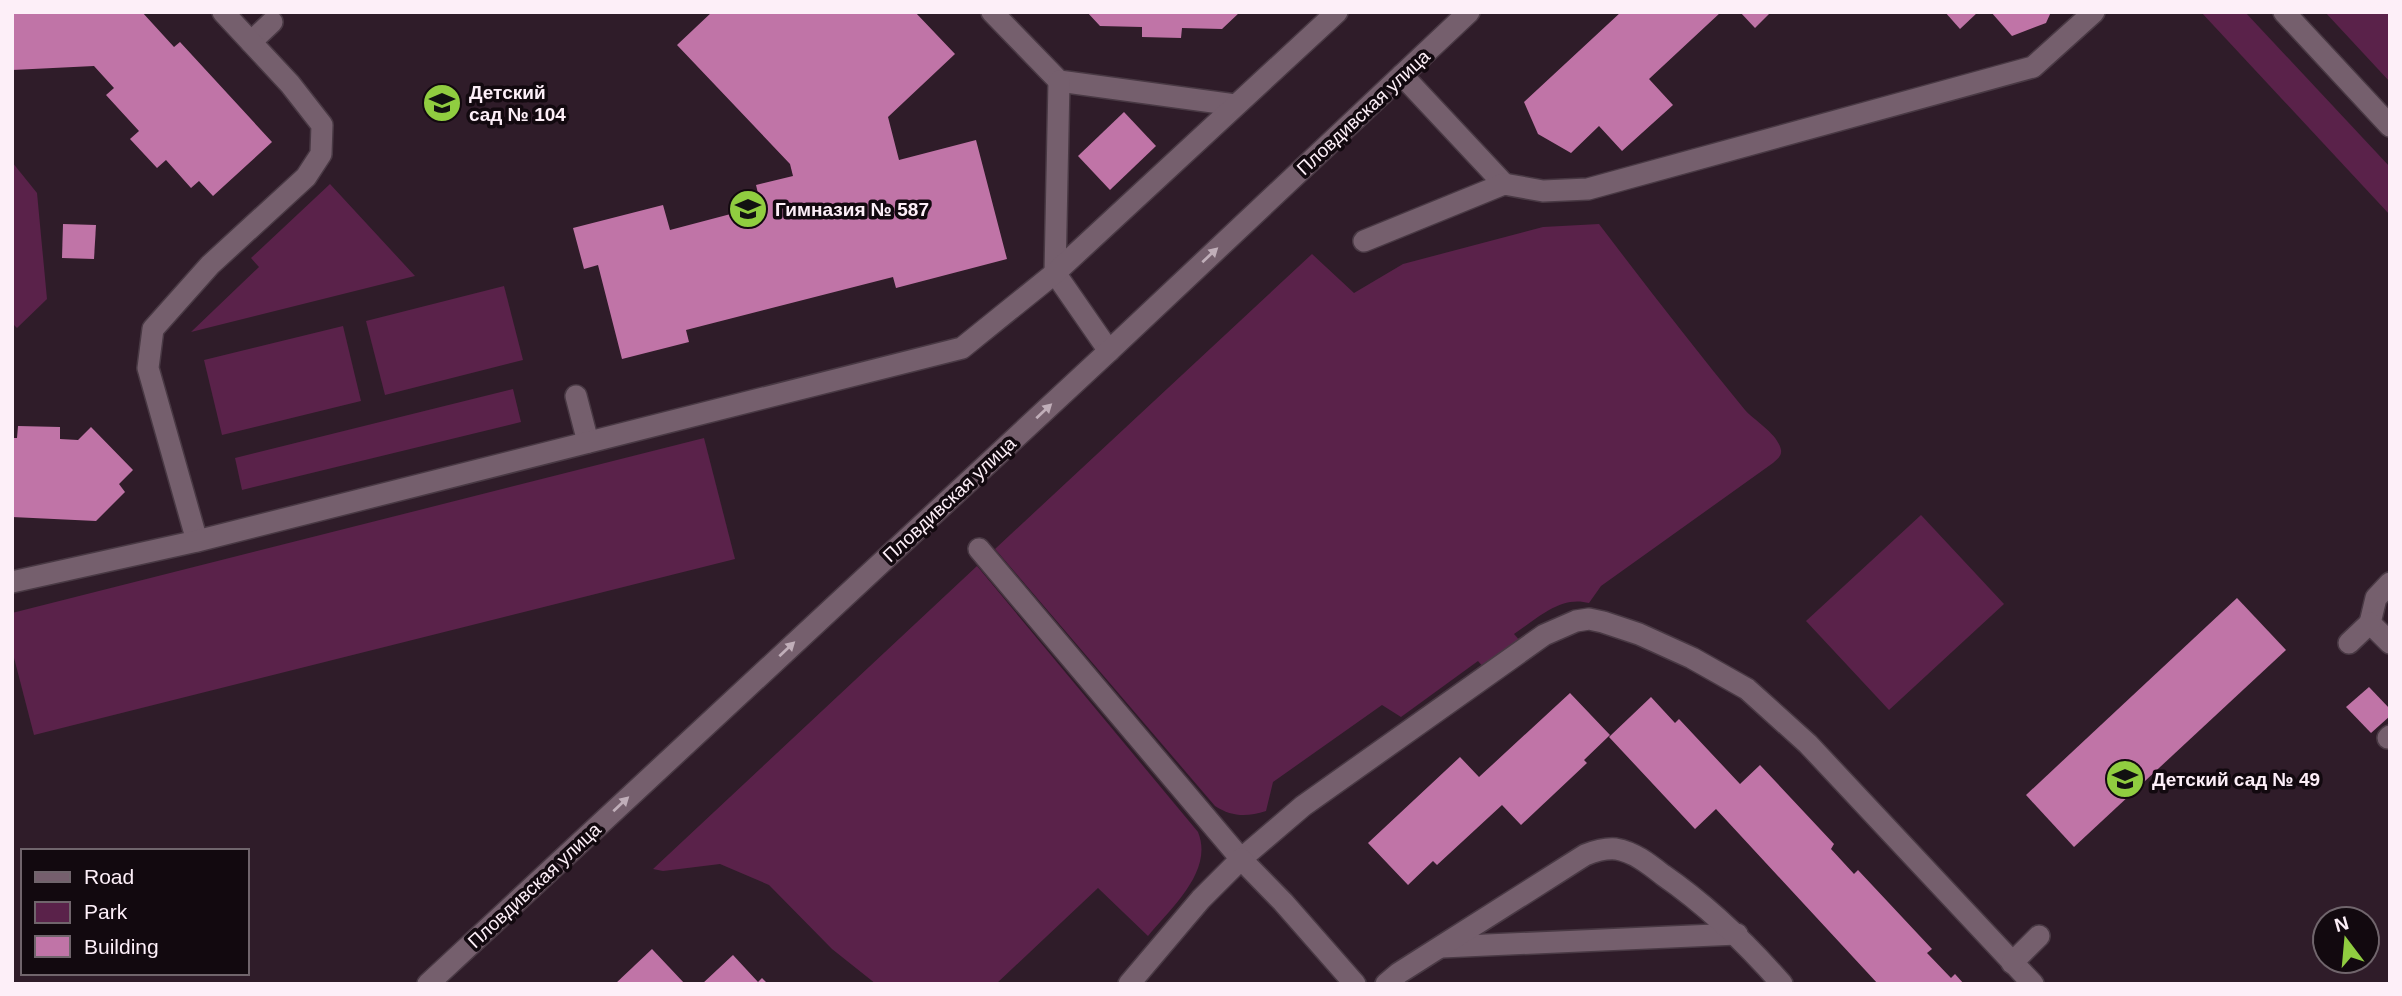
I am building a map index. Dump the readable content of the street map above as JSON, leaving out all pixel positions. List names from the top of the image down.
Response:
{
  "streets": {
    "street": ["Пловдивская улица"]
  },
  "places": {
    "school or university": ["Детский сад № 104", "Гимназия № 587", "Детский сад № 49"]
  },
  "legend": ["Road", "Park", "Building"],
  "north": "top"
}
